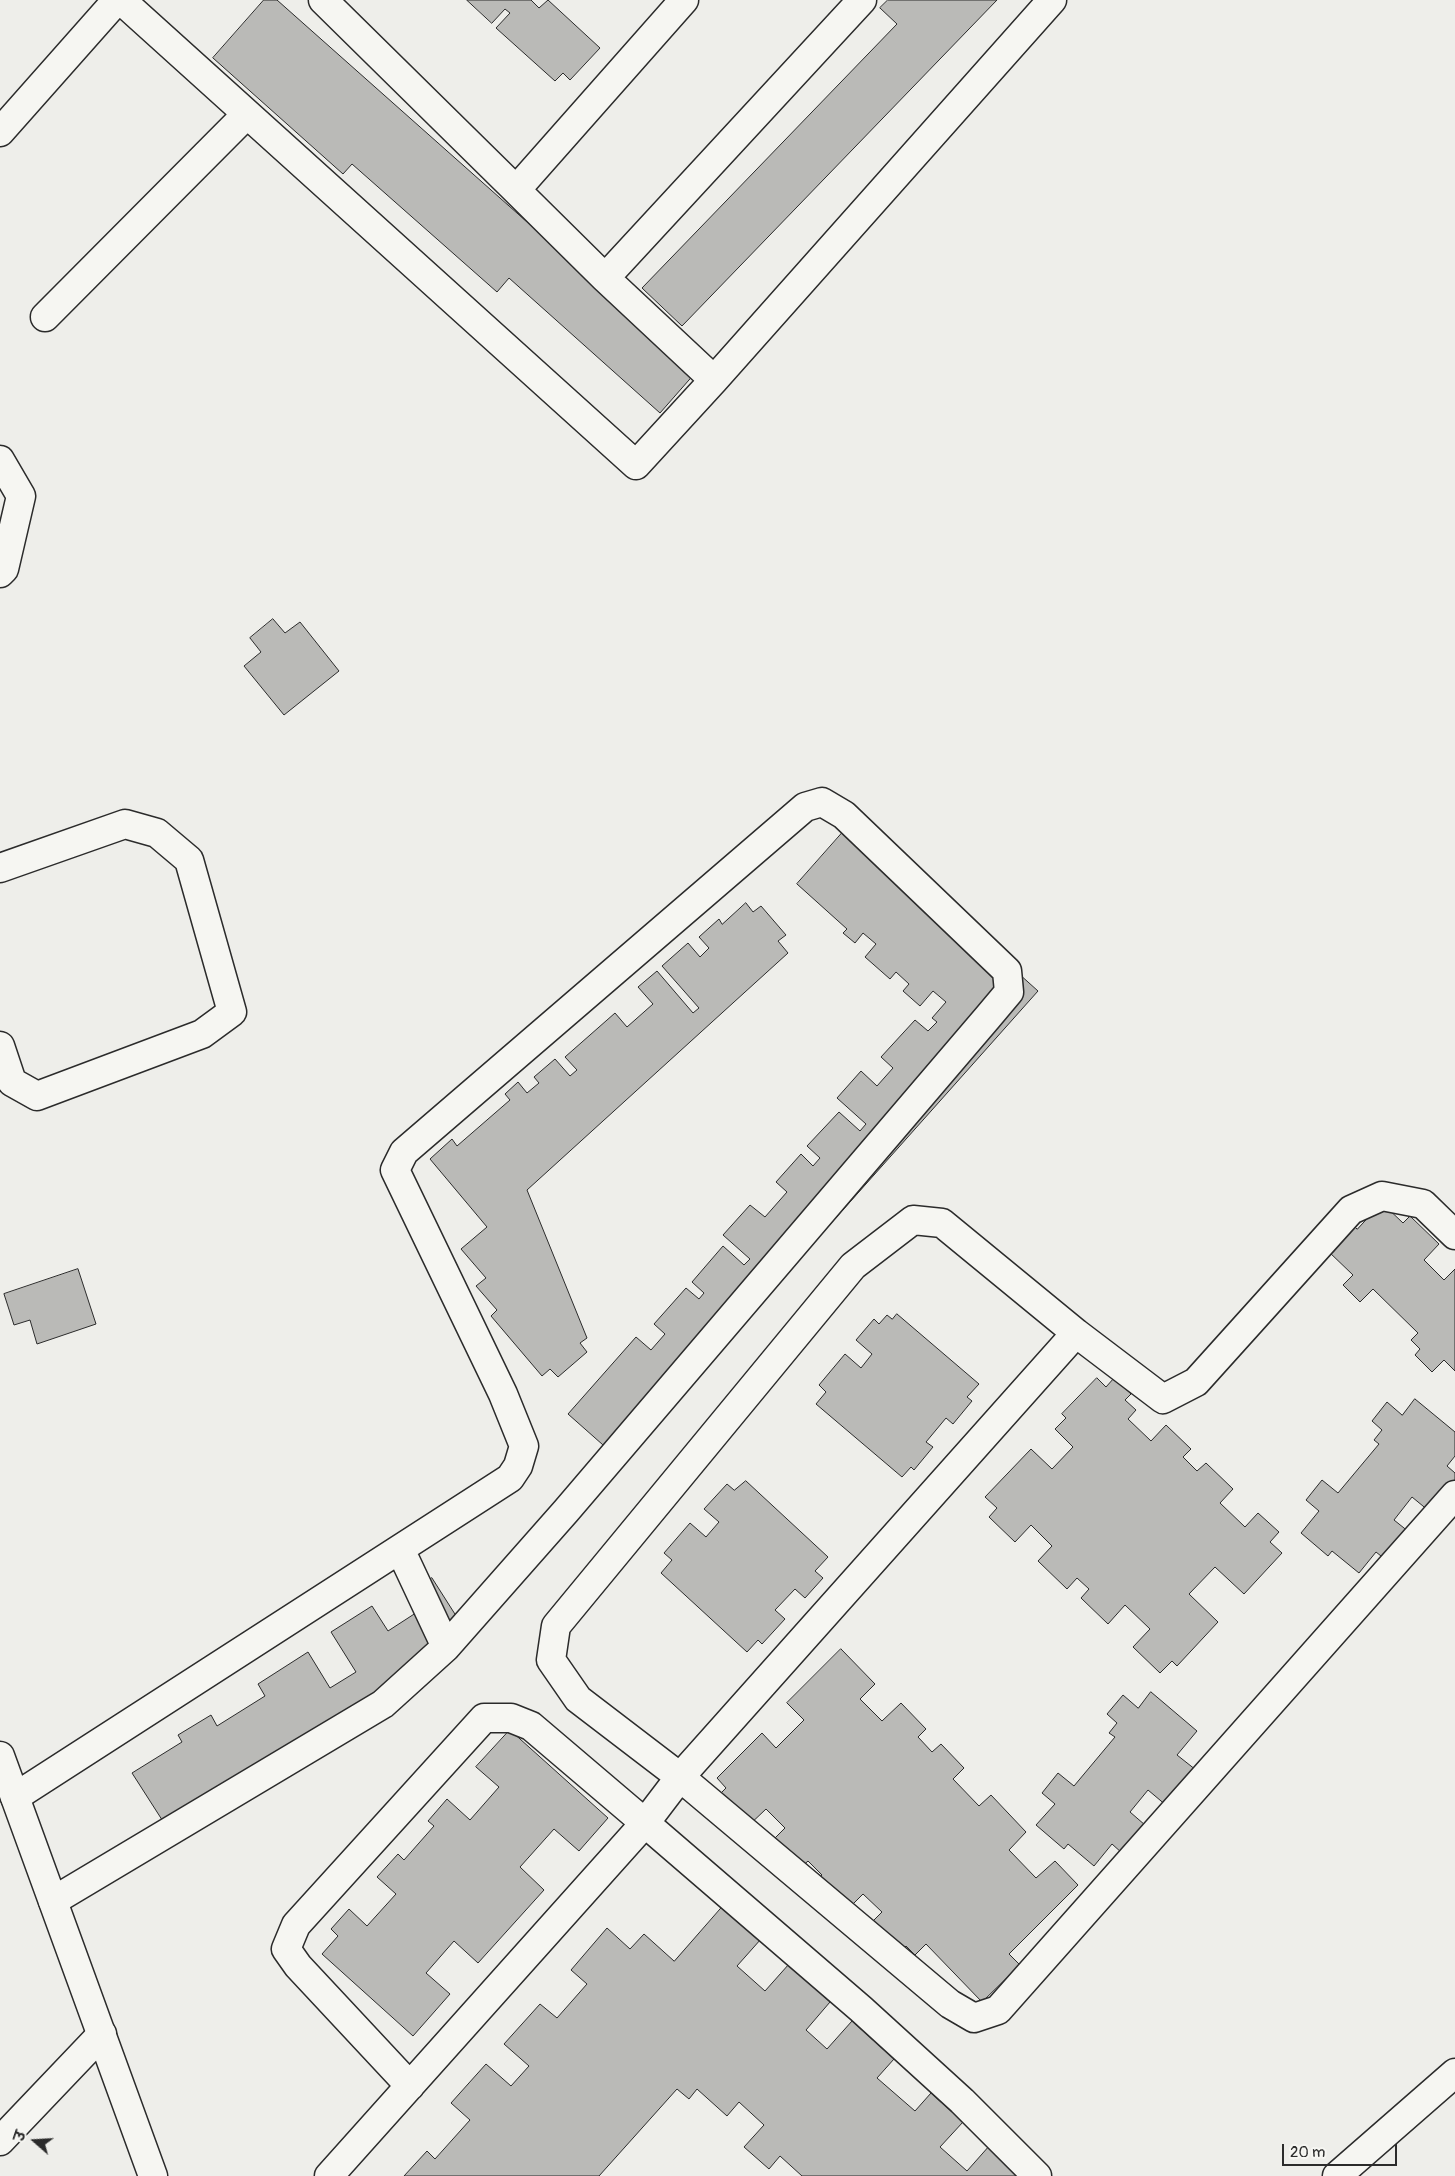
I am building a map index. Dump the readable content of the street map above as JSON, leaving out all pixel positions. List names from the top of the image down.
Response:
{
  "scale_bar": "20 m",
  "north": "left"
}
